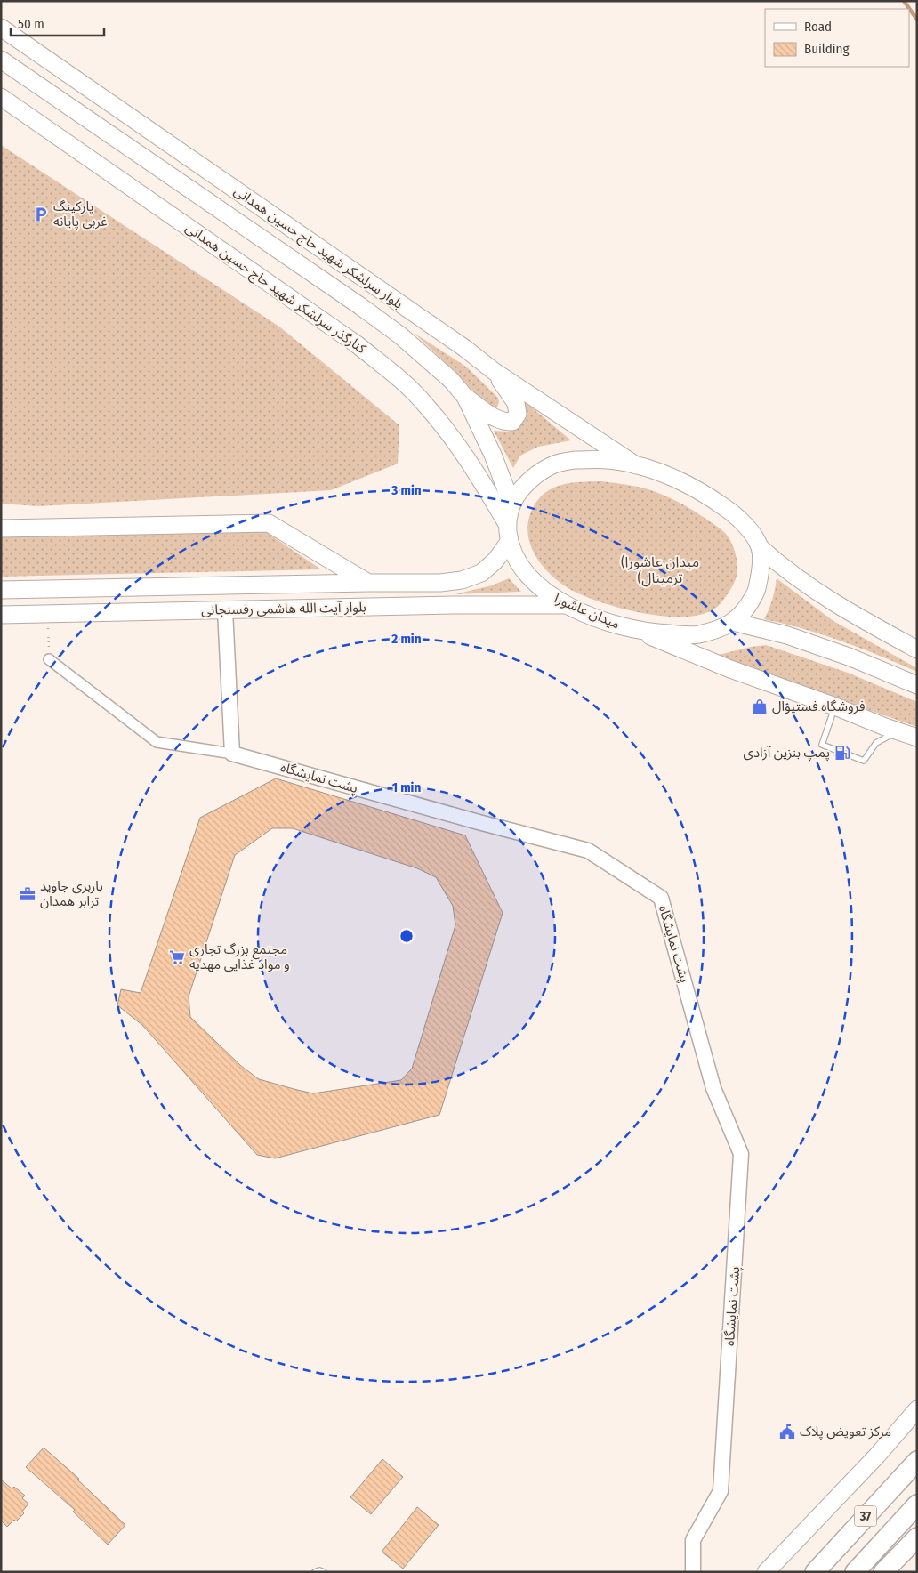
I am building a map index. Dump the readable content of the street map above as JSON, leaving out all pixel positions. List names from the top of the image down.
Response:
{
  "streets": {
    "highway": ["37"],
    "main road": [
      "بلوار سرلشکر شهید حاج حسین همدانی",
      "کنارگذر سرلشکر شهید حاج حسین همدانی",
      "بلوار آیت الله هاشمی رفسنجانی",
      "میدان عاشورا"
    ],
    "street": ["پشت نمایشگاه"]
  },
  "crossings": [
    ["بلوار سرلشکر شهید حاج حسین همدانی", "میدان عاشورا"],
    ["کنارگذر سرلشکر شهید حاج حسین همدانی", "میدان عاشورا"],
    ["بلوار آیت الله هاشمی رفسنجانی", "میدان عاشورا"]
  ],
  "districts": ["(میدان عاشورا (ترمینال"],
  "places": {
    "parking": ["پارکینگ غربی پایانه"],
    "shop": ["فروشگاه فستیوال"],
    "fuel station": ["پمپ بنزین آزادی"],
    "office": ["باربری جاوید ترابر همدان"],
    "supermarket": ["مجتمع بزرگ تجاری و مواد غذایی مهدیه"],
    "public building": ["مرکز تعویض پلاک"]
  },
  "legend": ["Road", "Building"],
  "scale_bar": "50 m",
  "rings": ["3 min", "2 min", "1 min"]
}
